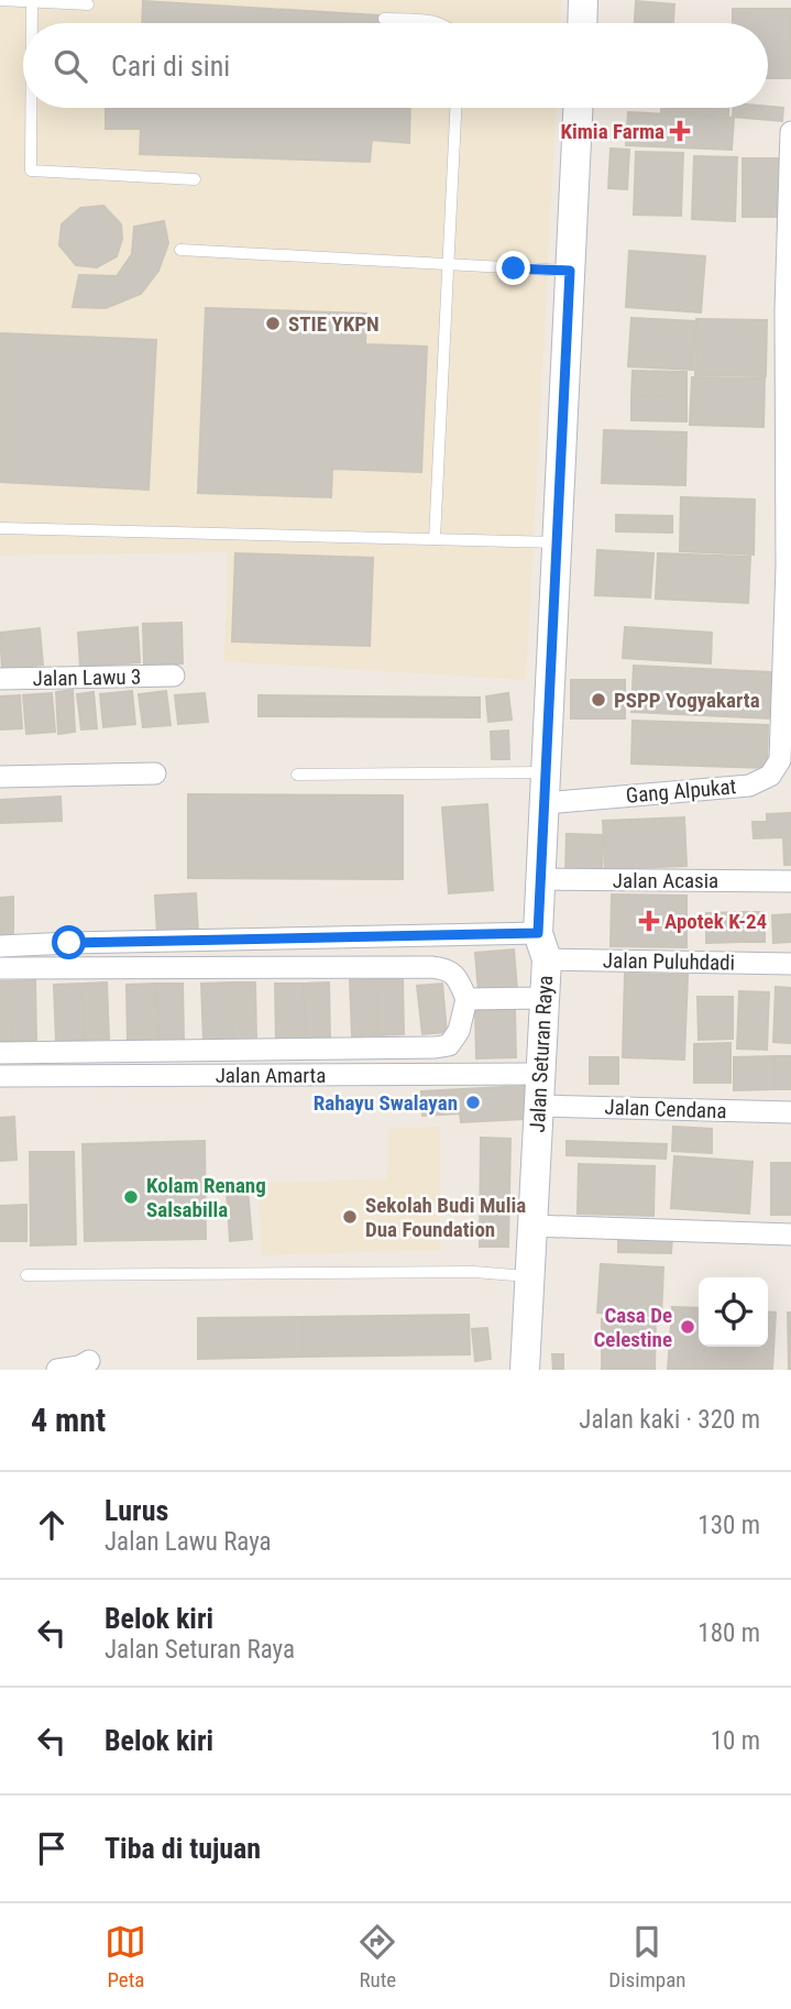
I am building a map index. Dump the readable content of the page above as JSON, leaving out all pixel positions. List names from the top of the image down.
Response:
{
  "streets": {
    "main road": ["Jalan Seturan Raya"],
    "street": [
      "Jalan Lawu 3",
      "Gang Alpukat",
      "Jalan Acasia",
      "Jalan Puluhdadi",
      "Jalan Amarta",
      "Jalan Cendana"
    ]
  },
  "crossings": [
    ["Gang Alpukat", "Jalan Seturan Raya"],
    ["Jalan Acasia", "Jalan Seturan Raya"],
    ["Jalan Puluhdadi", "Jalan Seturan Raya"],
    ["Jalan Seturan Raya", "Jalan Amarta"],
    ["Jalan Seturan Raya", "Jalan Cendana"]
  ],
  "places": {
    "health": ["Kimia Farma", "Apotek K-24"],
    "other": [
      "STIE YKPN",
      "PSPP Yogyakarta",
      "Rahayu Swalayan",
      "Kolam Renang Salsabilla",
      "Sekolah Budi Mulia Dua Foundation",
      "Casa De Celestine"
    ]
  },
  "page": {
    "search": "Cari di sini",
    "heading": ["4 mnt", "Jalan kaki · 320 m"],
    "list": [
      ["Lurus", "Jalan Lawu Raya", "130 m"],
      ["Belok kiri", "Jalan Seturan Raya", "180 m"],
      ["Belok kiri", "10 m"],
      "Tiba di tujuan"
    ],
    "nav": ["Peta", "Rute", "Disimpan"]
  }
}
